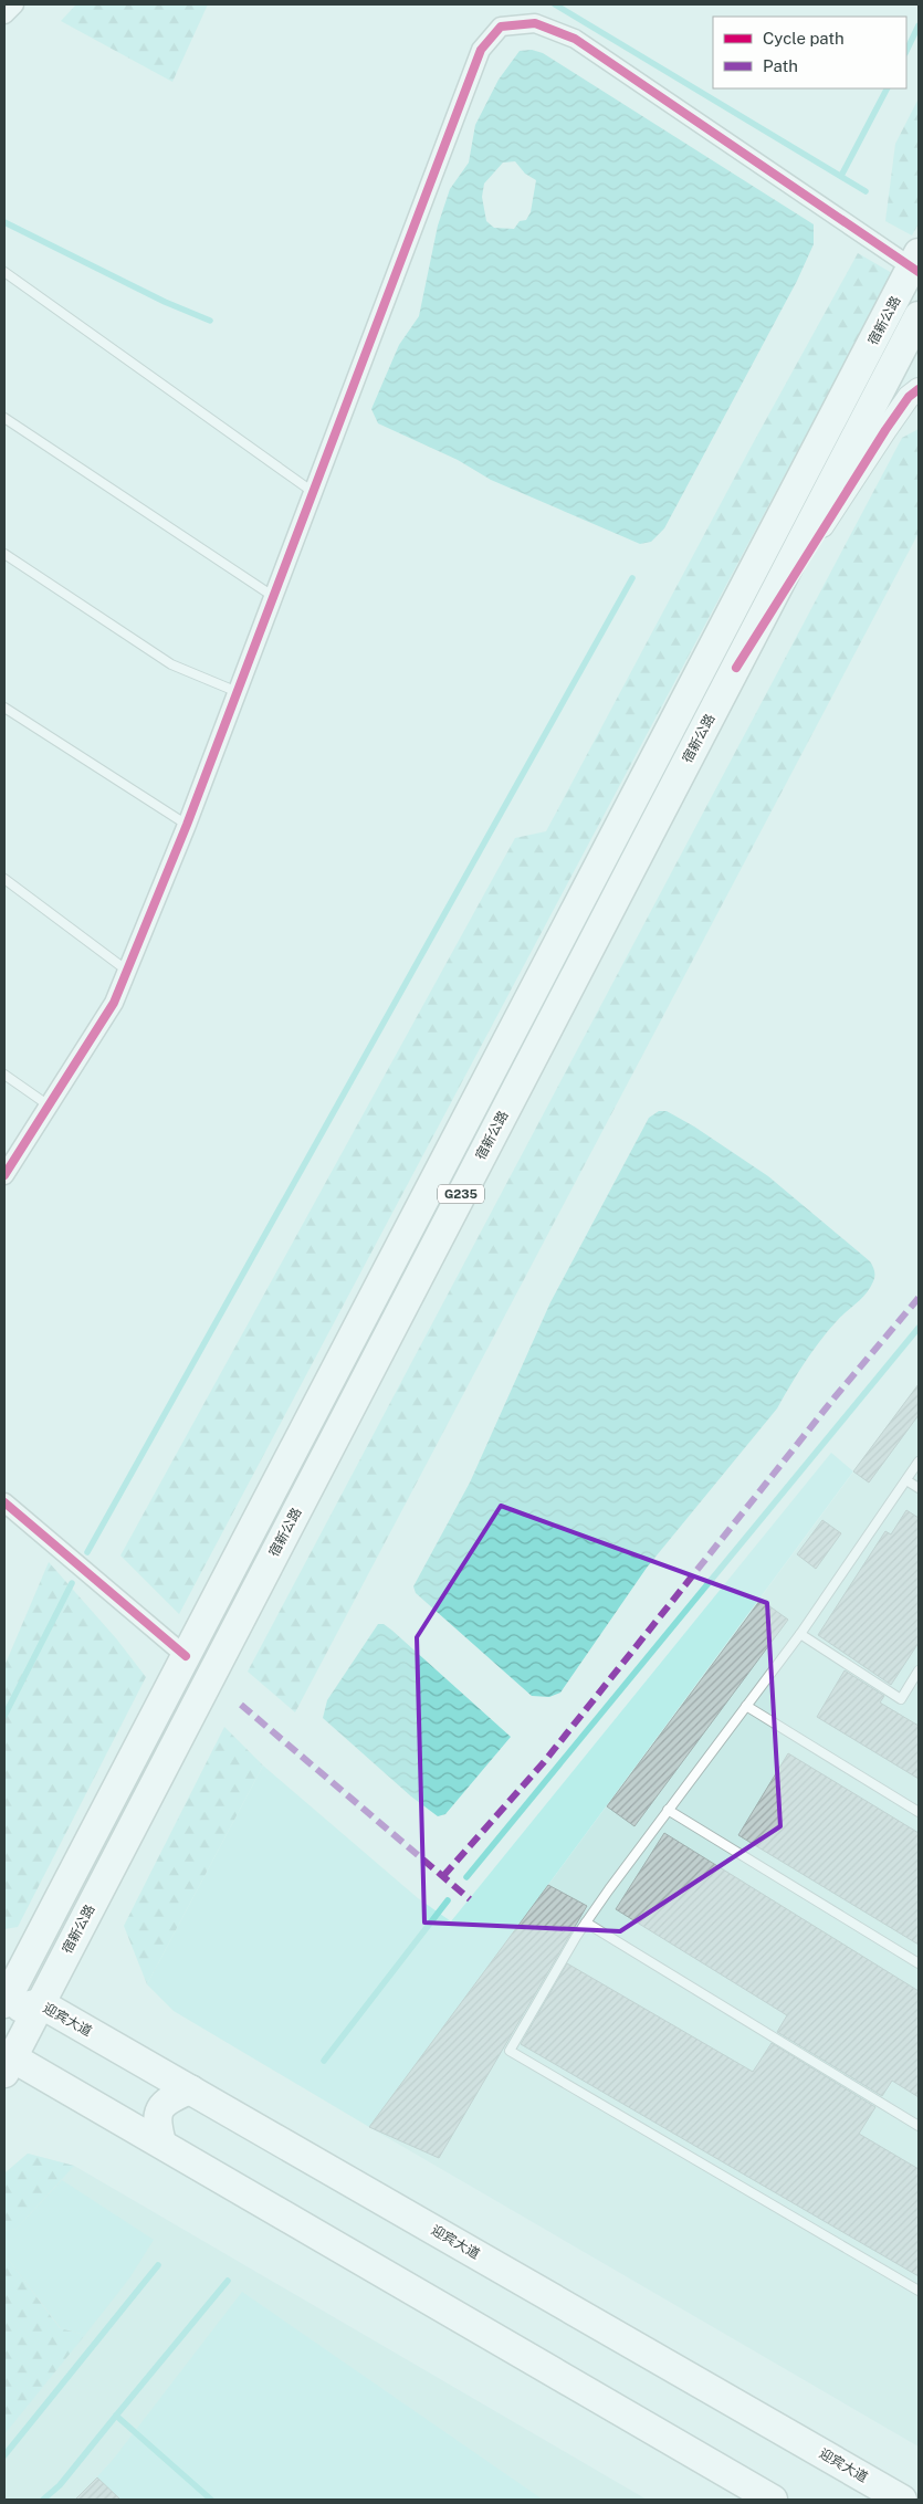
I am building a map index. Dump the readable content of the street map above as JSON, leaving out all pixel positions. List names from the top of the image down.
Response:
{
  "streets": {
    "highway": ["宿新公路", "G235", "迎宾大道"]
  },
  "crossings": [
    ["宿新公路", "迎宾大道"]
  ],
  "legend": ["Cycle path", "Path"]
}
